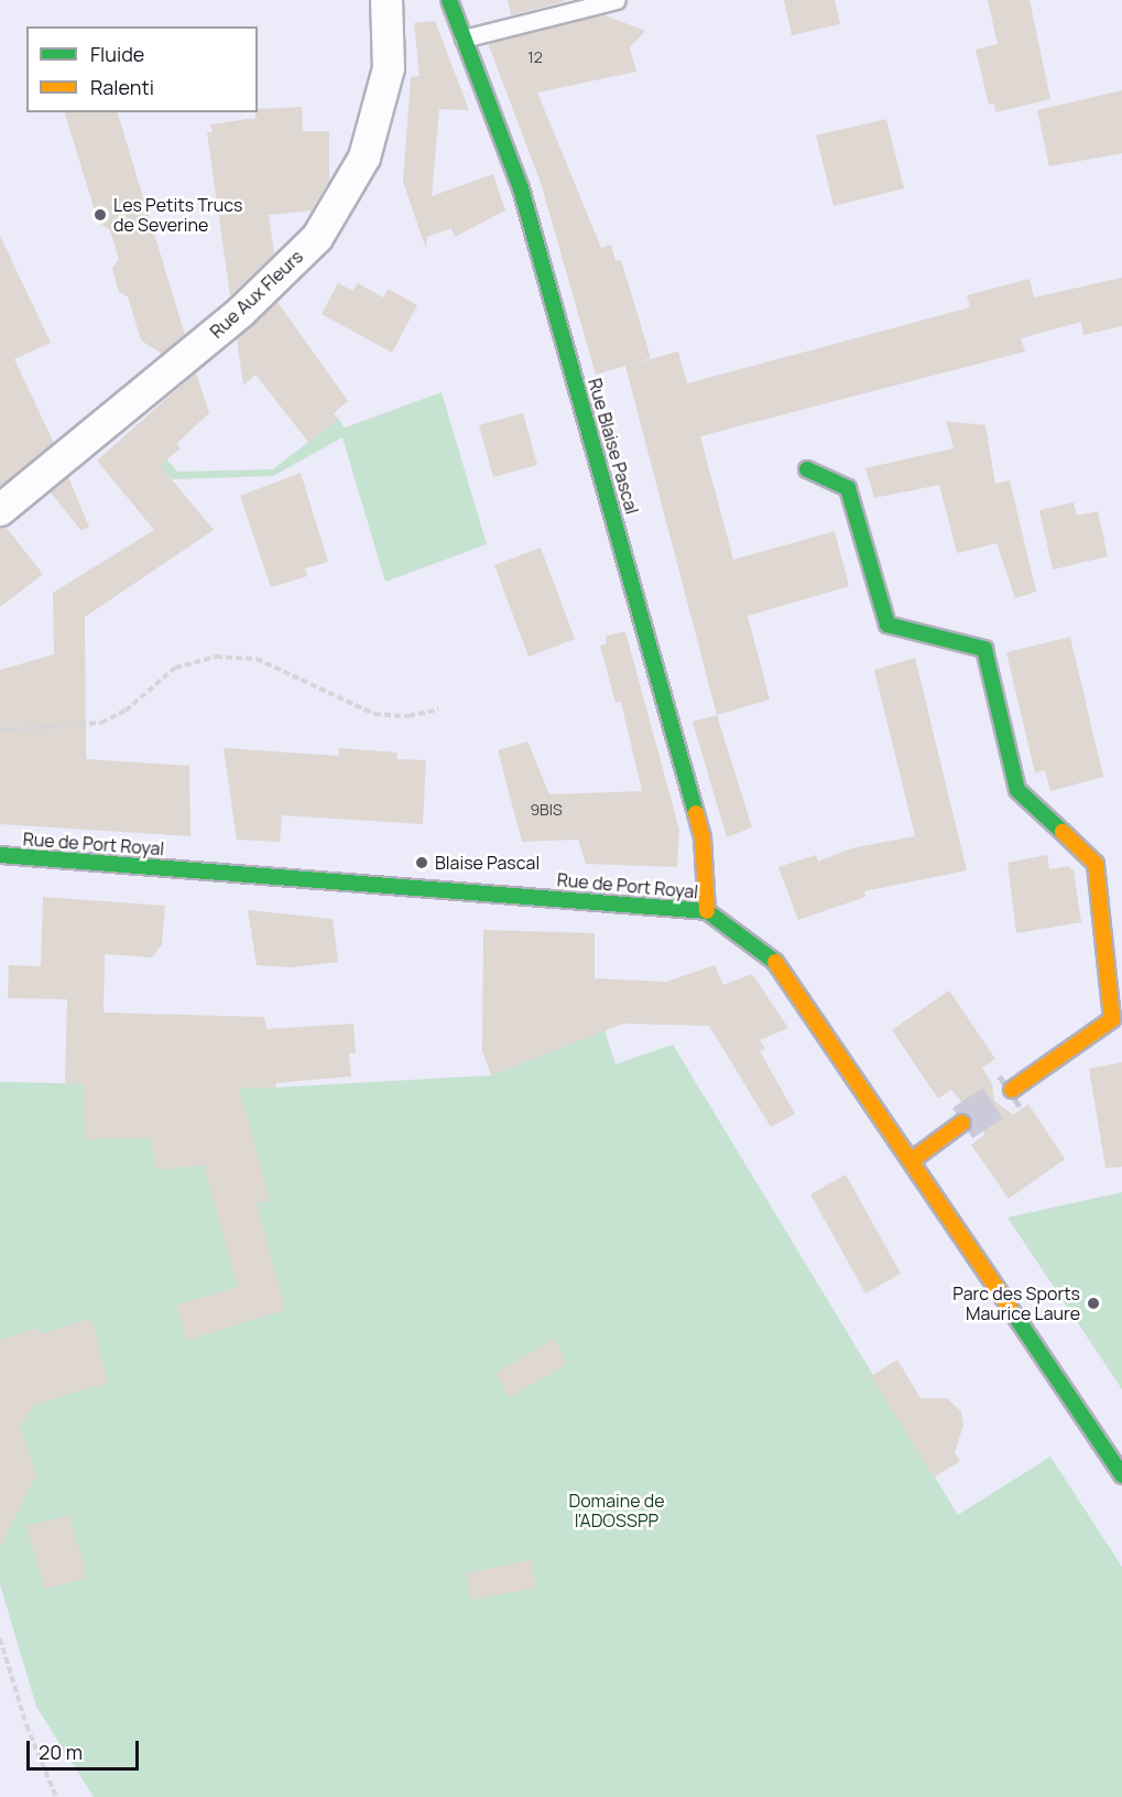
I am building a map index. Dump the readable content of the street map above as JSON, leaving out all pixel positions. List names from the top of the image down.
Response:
{
  "streets": {
    "street": ["Rue Aux Fleurs", "Rue Blaise Pascal", "Rue de Port Royal"]
  },
  "crossings": [
    ["Rue Blaise Pascal", "Rue de Port Royal"]
  ],
  "parks": ["Domaine de l'ADOSSPP"],
  "places": ["Les Petits Trucs de Severine", "Blaise Pascal", "Parc des Sports Maurice Laure"],
  "house_numbers": ["12", "9BIS"],
  "legend": ["Fluide", "Ralenti"],
  "scale_bar": "20 m"
}
